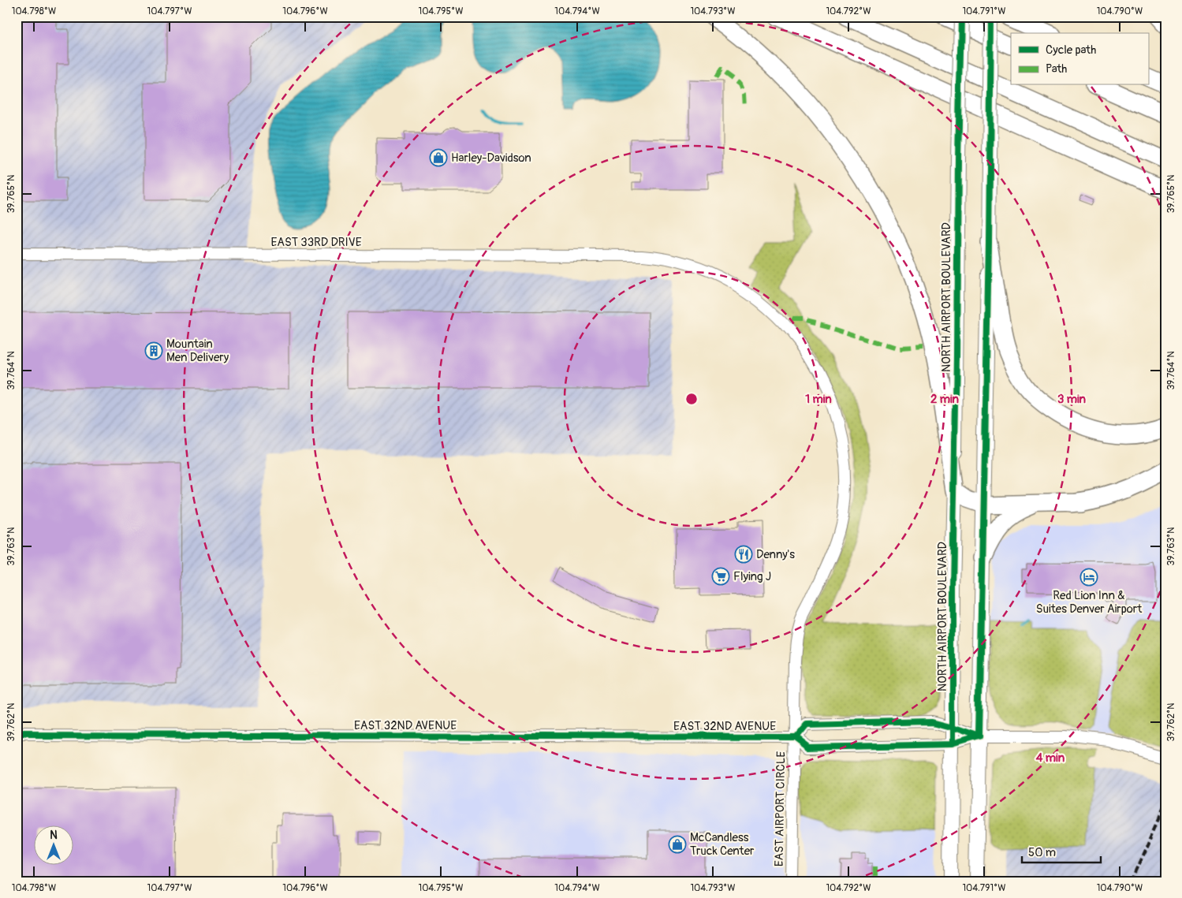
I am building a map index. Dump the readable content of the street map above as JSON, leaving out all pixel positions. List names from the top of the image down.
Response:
{
  "streets": {
    "main road": ["NORTH AIRPORT BOULEVARD"],
    "street": ["EAST 33RD DRIVE", "EAST 32ND AVENUE", "EAST AIRPORT CIRCLE"]
  },
  "crossings": [
    ["EAST 33RD DRIVE", "EAST 32ND AVENUE"],
    ["EAST 33RD DRIVE", "EAST AIRPORT CIRCLE"],
    ["EAST 32ND AVENUE", "EAST AIRPORT CIRCLE"]
  ],
  "places": {
    "shop": ["Harley-Davidson", "McCandless Truck Center"],
    "building": ["Mountain Men Delivery"],
    "restaurant": ["Denny's"],
    "supermarket": ["Flying J"],
    "hotel": ["Red Lion Inn & Suites Denver Airport"]
  },
  "legend": ["Cycle path", "Path"],
  "scale_bar": "50 m",
  "north": "top",
  "coordinates": [
    "104.798°W",
    "104.797°W",
    "104.796°W",
    "104.795°W",
    "104.794°W",
    "104.793°W",
    "104.792°W",
    "104.791°W",
    "104.790°W",
    "39.765°N",
    "39.764°N",
    "39.763°N",
    "39.762°N"
  ],
  "rings": [
    "1 min",
    "2 min",
    "3 min",
    "4 min"
  ]
}
